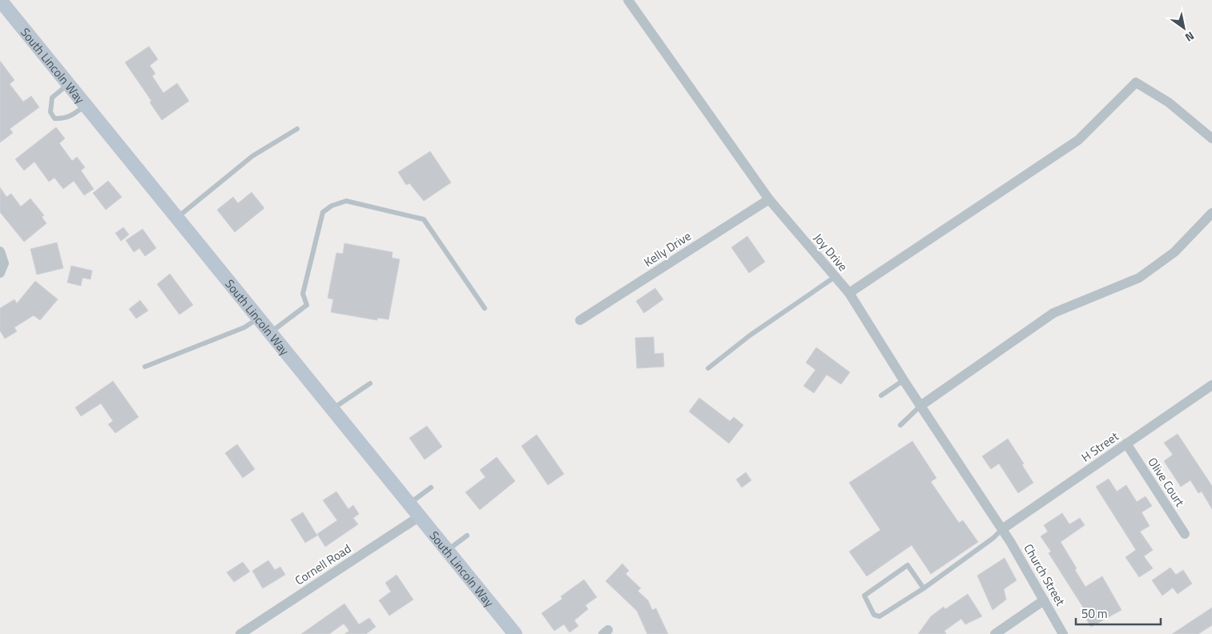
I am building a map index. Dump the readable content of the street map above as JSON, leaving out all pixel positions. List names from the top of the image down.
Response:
{
  "streets": {
    "main road": ["South Lincoln Way"],
    "street": [
      "Kelly Drive",
      "Joy Drive",
      "H Street",
      "Olive Court",
      "Cornell Road",
      "Church Street"
    ]
  },
  "crossings": [
    ["South Lincoln Way", "Cornell Road"],
    ["Kelly Drive", "Joy Drive"],
    ["Joy Drive", "H Street"],
    ["Joy Drive", "Church Street"],
    ["H Street", "Olive Court"],
    ["H Street", "Church Street"]
  ],
  "scale_bar": "50 m",
  "north": "bottom right"
}
